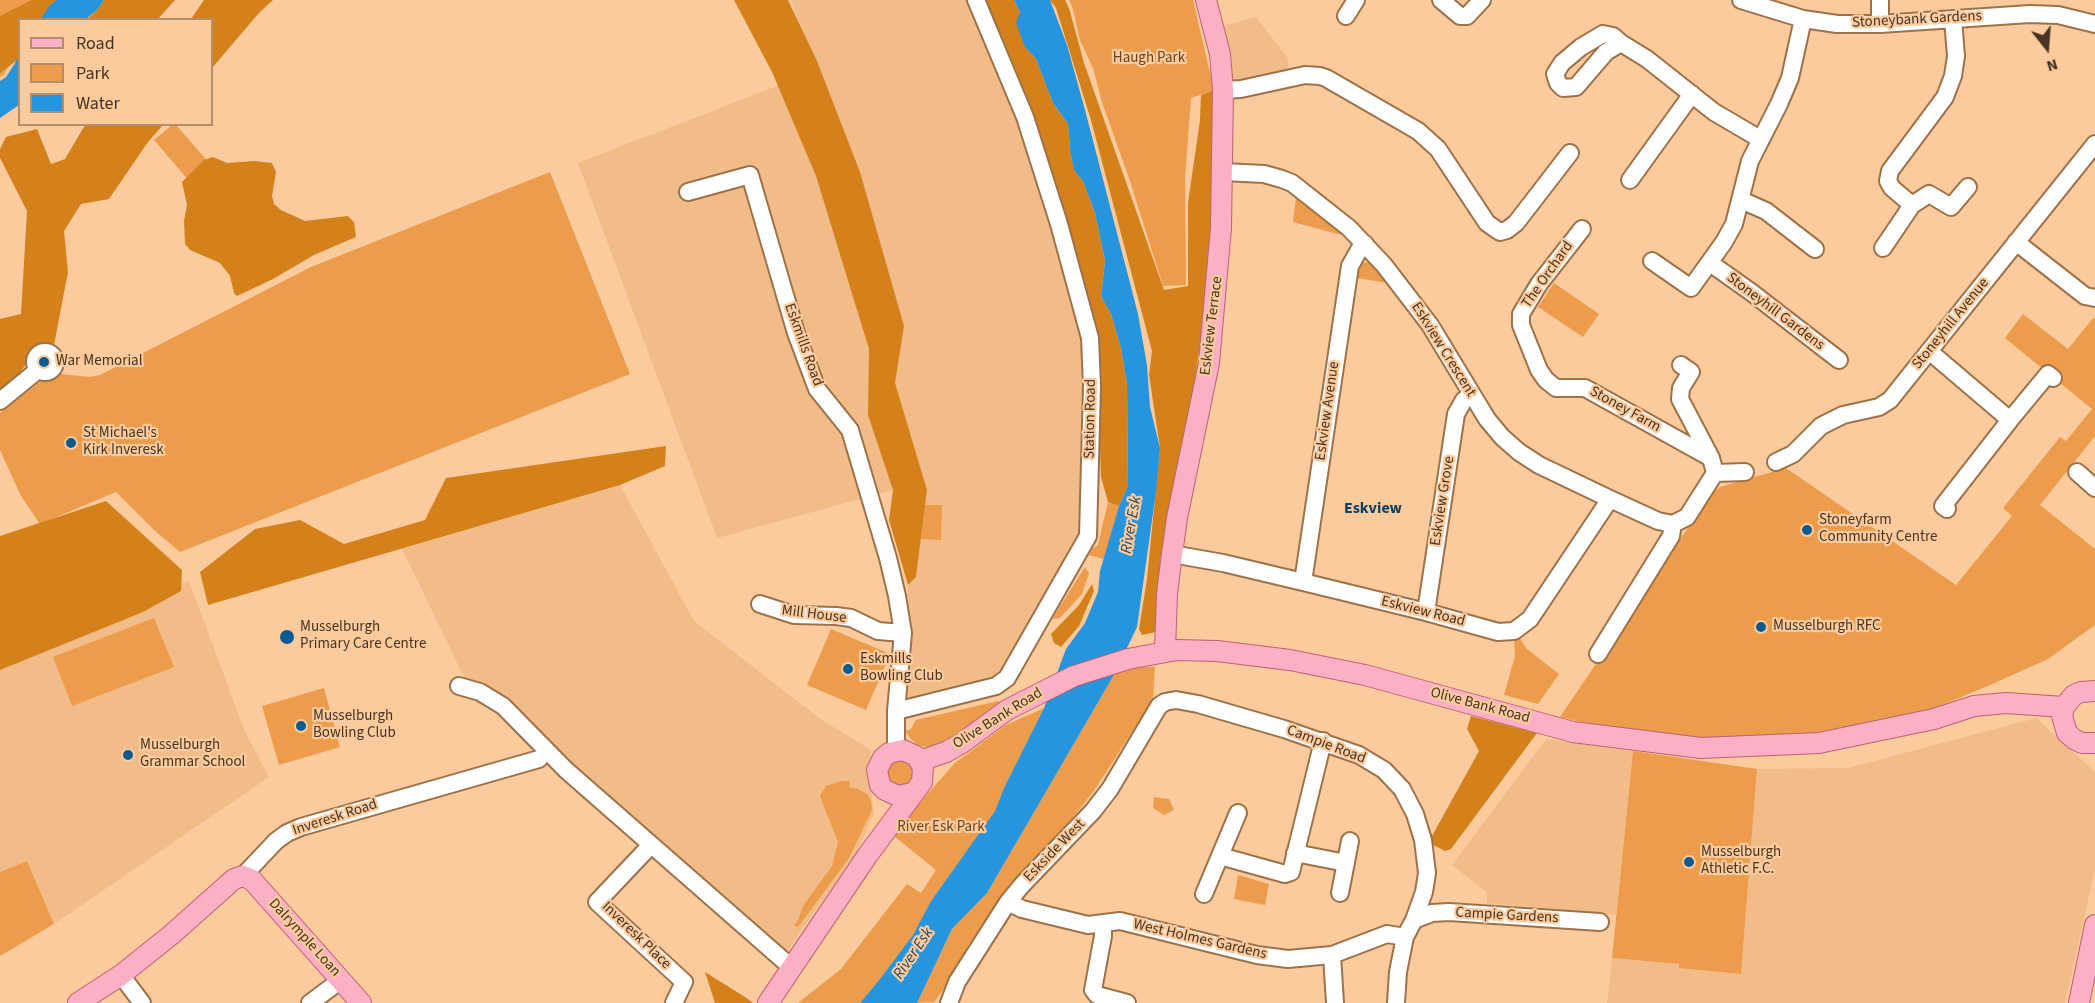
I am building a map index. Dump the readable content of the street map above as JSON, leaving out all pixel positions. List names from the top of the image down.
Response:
{
  "streets": {
    "main road": [
      "Eskview Terrace",
      "Olive Bank Road",
      "Inveresk Road",
      "Dalrymple Loan"
    ],
    "street": [
      "Stoneybank Gardens",
      "The Orchard",
      "Stoneyhill Gardens",
      "Stoneyhill Avenue",
      "Eskmills Road",
      "Eskview Crescent",
      "Stoney Farm",
      "Eskview Avenue",
      "Station Road",
      "Eskview Grove",
      "Eskview Road",
      "Mill House",
      "Campie Road",
      "Eskside West",
      "Campie Gardens",
      "Inveresk Place",
      "West Holmes Gardens"
    ]
  },
  "crossings": [
    ["The Orchard", "Stoney Farm"],
    ["Eskview Terrace", "Eskview Crescent"],
    ["Eskview Terrace", "Eskview Road"],
    ["Eskview Terrace", "Olive Bank Road"],
    ["Eskmills Road", "Station Road"],
    ["Eskmills Road", "Mill House"],
    ["Eskview Crescent", "Eskview Avenue"],
    ["Eskview Crescent", "Eskview Grove"],
    ["Eskview Crescent", "Eskview Road"],
    ["Eskview Avenue", "Eskview Road"],
    ["Eskview Grove", "Eskview Road"],
    ["Campie Road", "Eskside West"],
    ["Campie Road", "Campie Gardens"],
    ["Campie Road", "West Holmes Gardens"],
    ["Inveresk Road", "Dalrymple Loan"],
    ["Eskside West", "West Holmes Gardens"]
  ],
  "districts": ["Eskview"],
  "water": ["River Esk"],
  "parks": ["Haugh Park", "River Esk Park"],
  "places": [
    "War Memorial",
    "St Michael's Kirk Inveresk",
    "Stoneyfarm Community Centre",
    "Musselburgh RFC",
    "Musselburgh Primary Care Centre",
    "Eskmills Bowling Club",
    "Musselburgh Bowling Club",
    "Musselburgh Grammar School",
    "Musselburgh Athletic F.C."
  ],
  "legend": ["Road", "Park", "Water"],
  "north": "bottom"
}
